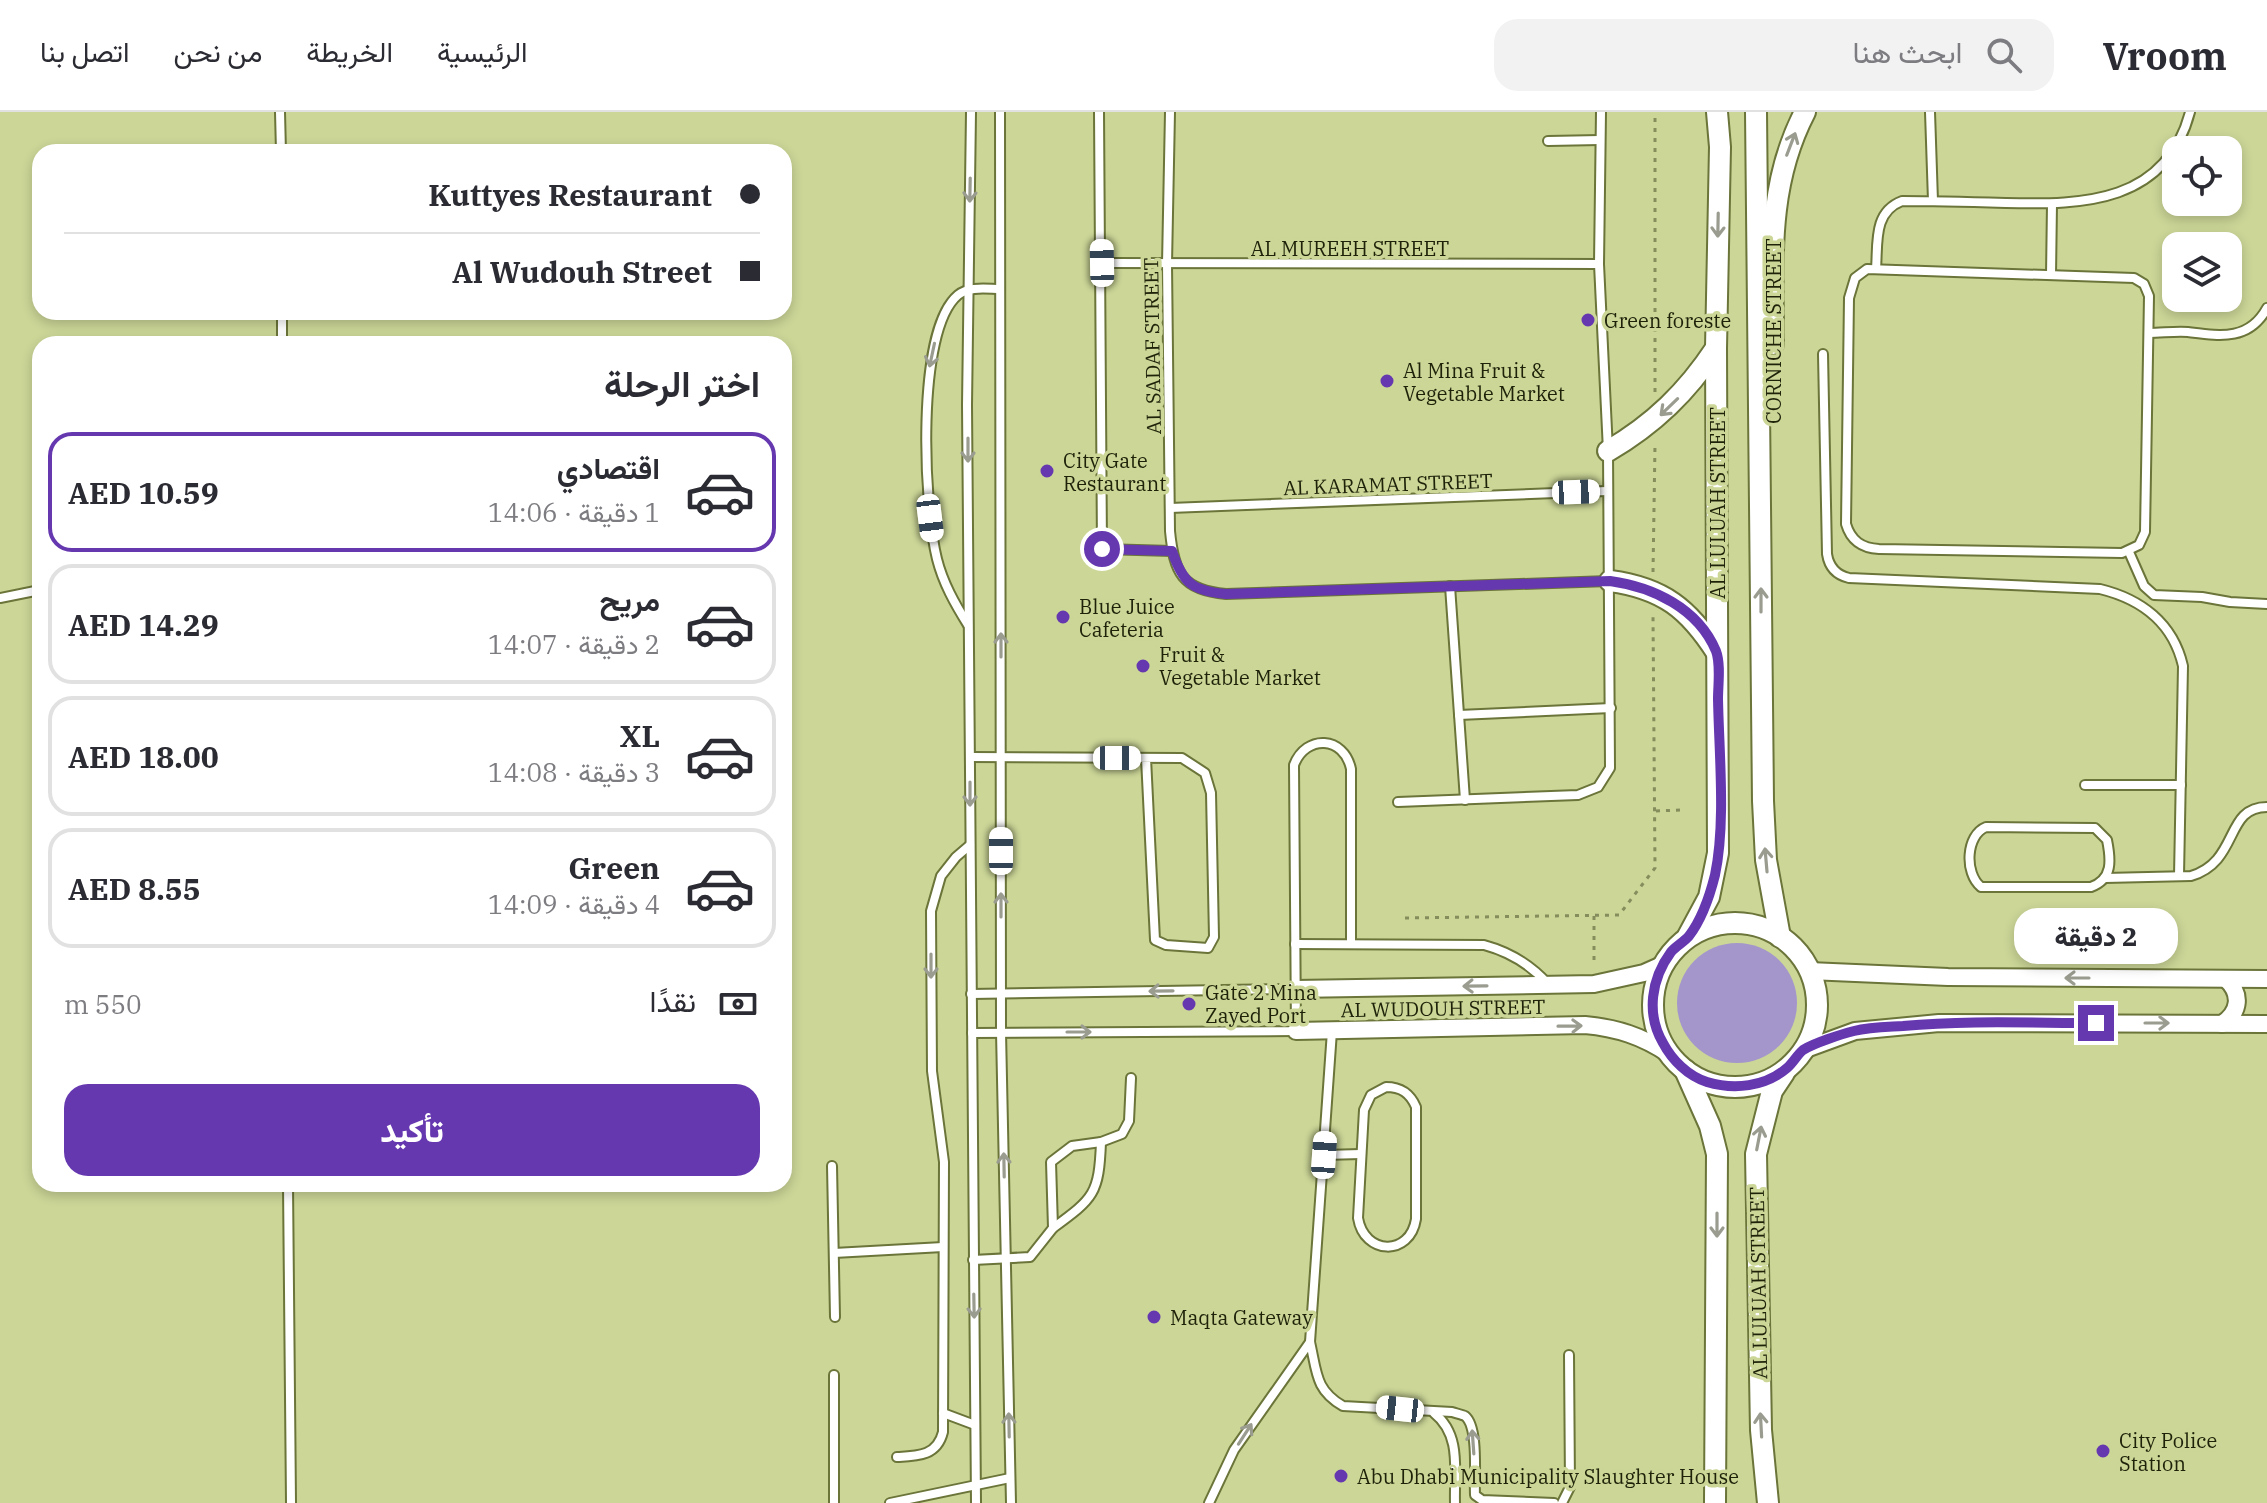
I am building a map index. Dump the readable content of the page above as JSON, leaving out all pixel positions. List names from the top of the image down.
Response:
{
  "streets": {
    "street": ["CORNICHE STREET", "AL LULUAH STREET", "AL WUDOUH STREET"],
    "lane": ["AL MUREEH STREET", "AL SADAF STREET", "AL KARAMAT STREET"]
  },
  "crossings": [
    ["AL MUREEH STREET", "AL SADAF STREET"],
    ["AL SADAF STREET", "AL KARAMAT STREET"],
    ["AL LULUAH STREET", "AL WUDOUH STREET"]
  ],
  "places": [
    "Green foreste",
    "Al Mina Fruit & Vegetable Market",
    "City Gate Restaurant",
    "Blue Juice Cafeteria",
    "Fruit & Vegetable Market",
    "Gate 2 Mina Zayed Port",
    "Maqta Gateway",
    "City Police Station",
    "Abu Dhabi Municipality Slaughter House"
  ],
  "page": {
    "header": "Vroom",
    "search": "ابحث هنا",
    "nav": [
      "الرئيسية",
      "الخريطة",
      "من نحن",
      "اتصل بنا"
    ],
    "banner": ["Kuttyes Restaurant", "Al Wudouh Street"],
    "heading": "اختر الرحلة",
    "list": [
      {
        "name": "اقتصادي",
        "note": "1 دقيقة · 14:06",
        "value": "AED 10.59"
      },
      {
        "name": "مريح",
        "note": "2 دقيقة · 14:07",
        "value": "AED 14.29"
      },
      {
        "name": "XL",
        "note": "3 دقيقة · 14:08",
        "value": "AED 18.00"
      },
      {
        "name": "Green",
        "note": "4 دقيقة · 14:09",
        "value": "AED 8.55"
      }
    ],
    "bubble": "2 دقيقة",
    "pay": ["نقدًا", "550 m"],
    "buttons": "تأكيد"
  }
}
